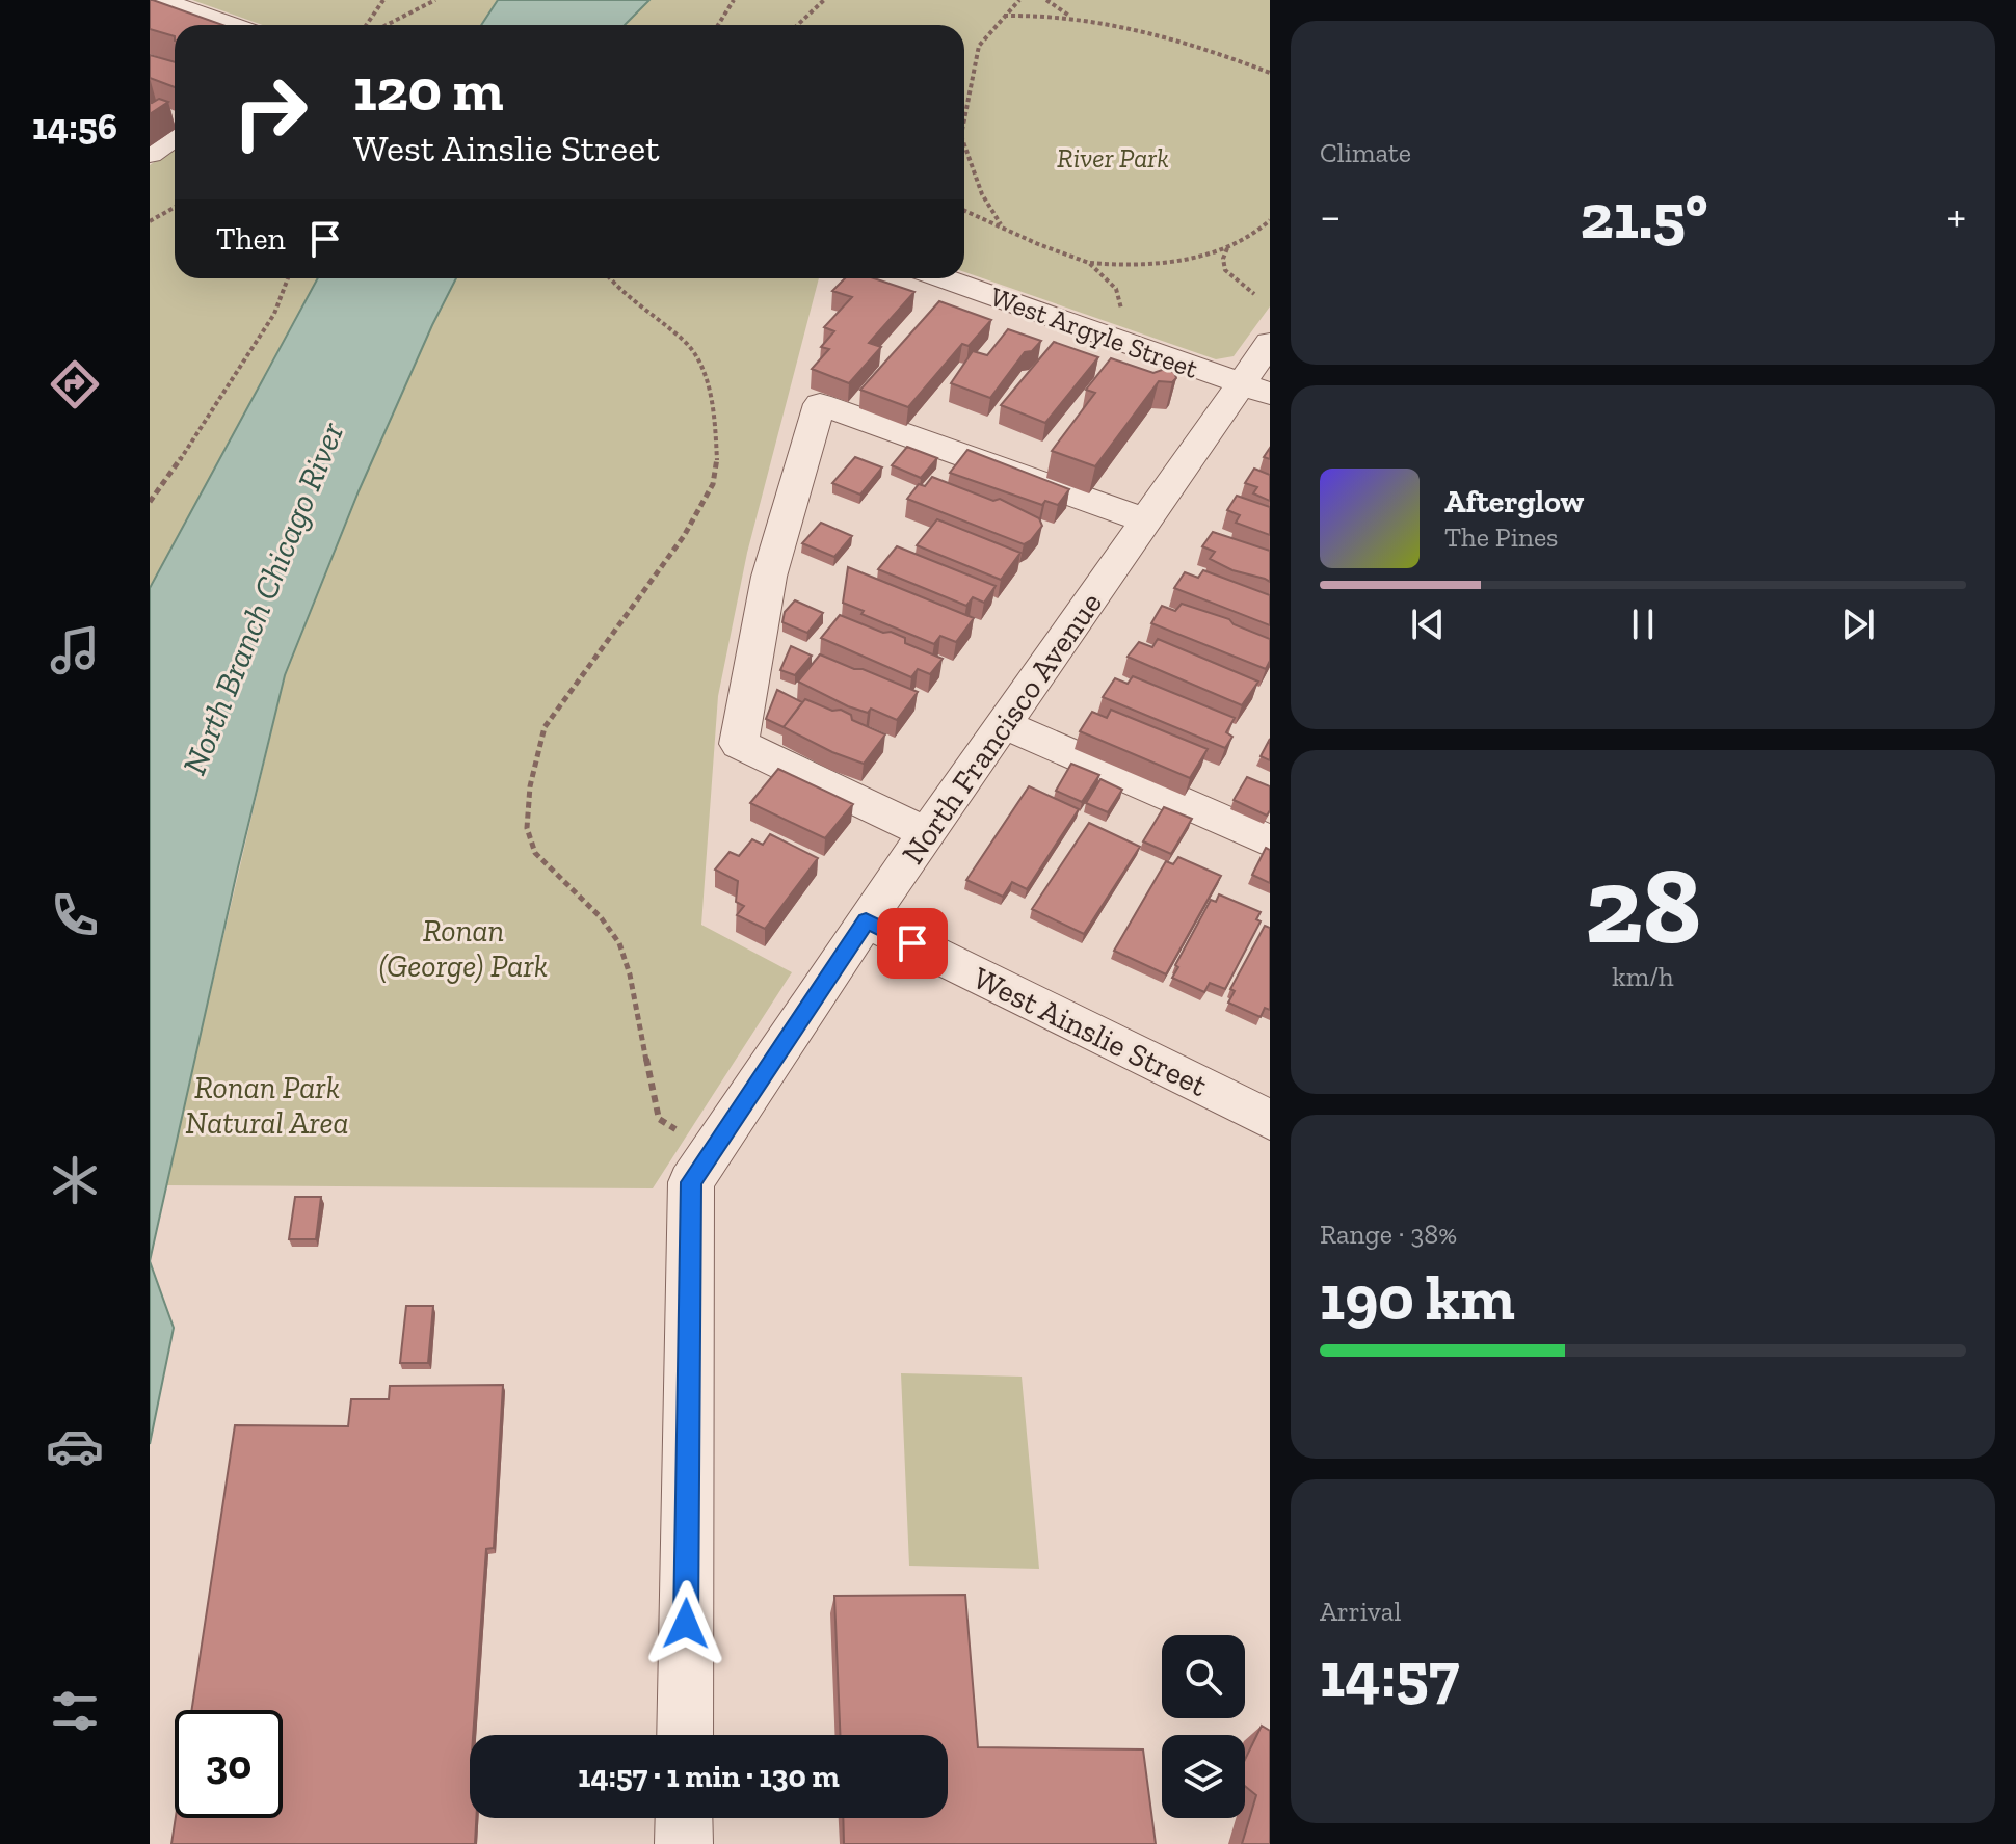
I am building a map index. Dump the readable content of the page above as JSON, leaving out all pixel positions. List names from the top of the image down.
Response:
{
  "streets": {
    "street": ["West Argyle Street", "North Francisco Avenue", "West Ainslie Street"]
  },
  "crossings": [
    ["West Argyle Street", "North Francisco Avenue"],
    ["North Francisco Avenue", "West Ainslie Street"]
  ],
  "water": ["North Branch Chicago River"],
  "parks": ["River Park", "Ronan (George) Park", "Ronan Park Natural Area"],
  "page": {
    "tabs": "14:56",
    "tile": [
      "Climate",
      ["28", "km/h"],
      ["Range · 38%", "190 km"],
      ["Arrival", "14:57"]
    ],
    "turn": ["120 m", "West Ainslie Street"],
    "heat": ["−", "21.5°", "+"],
    "then": "Then",
    "song": ["Afterglow", "The Pines"],
    "limit": "30",
    "trip": "14:57 · 1 min · 130 m"
  }
}
